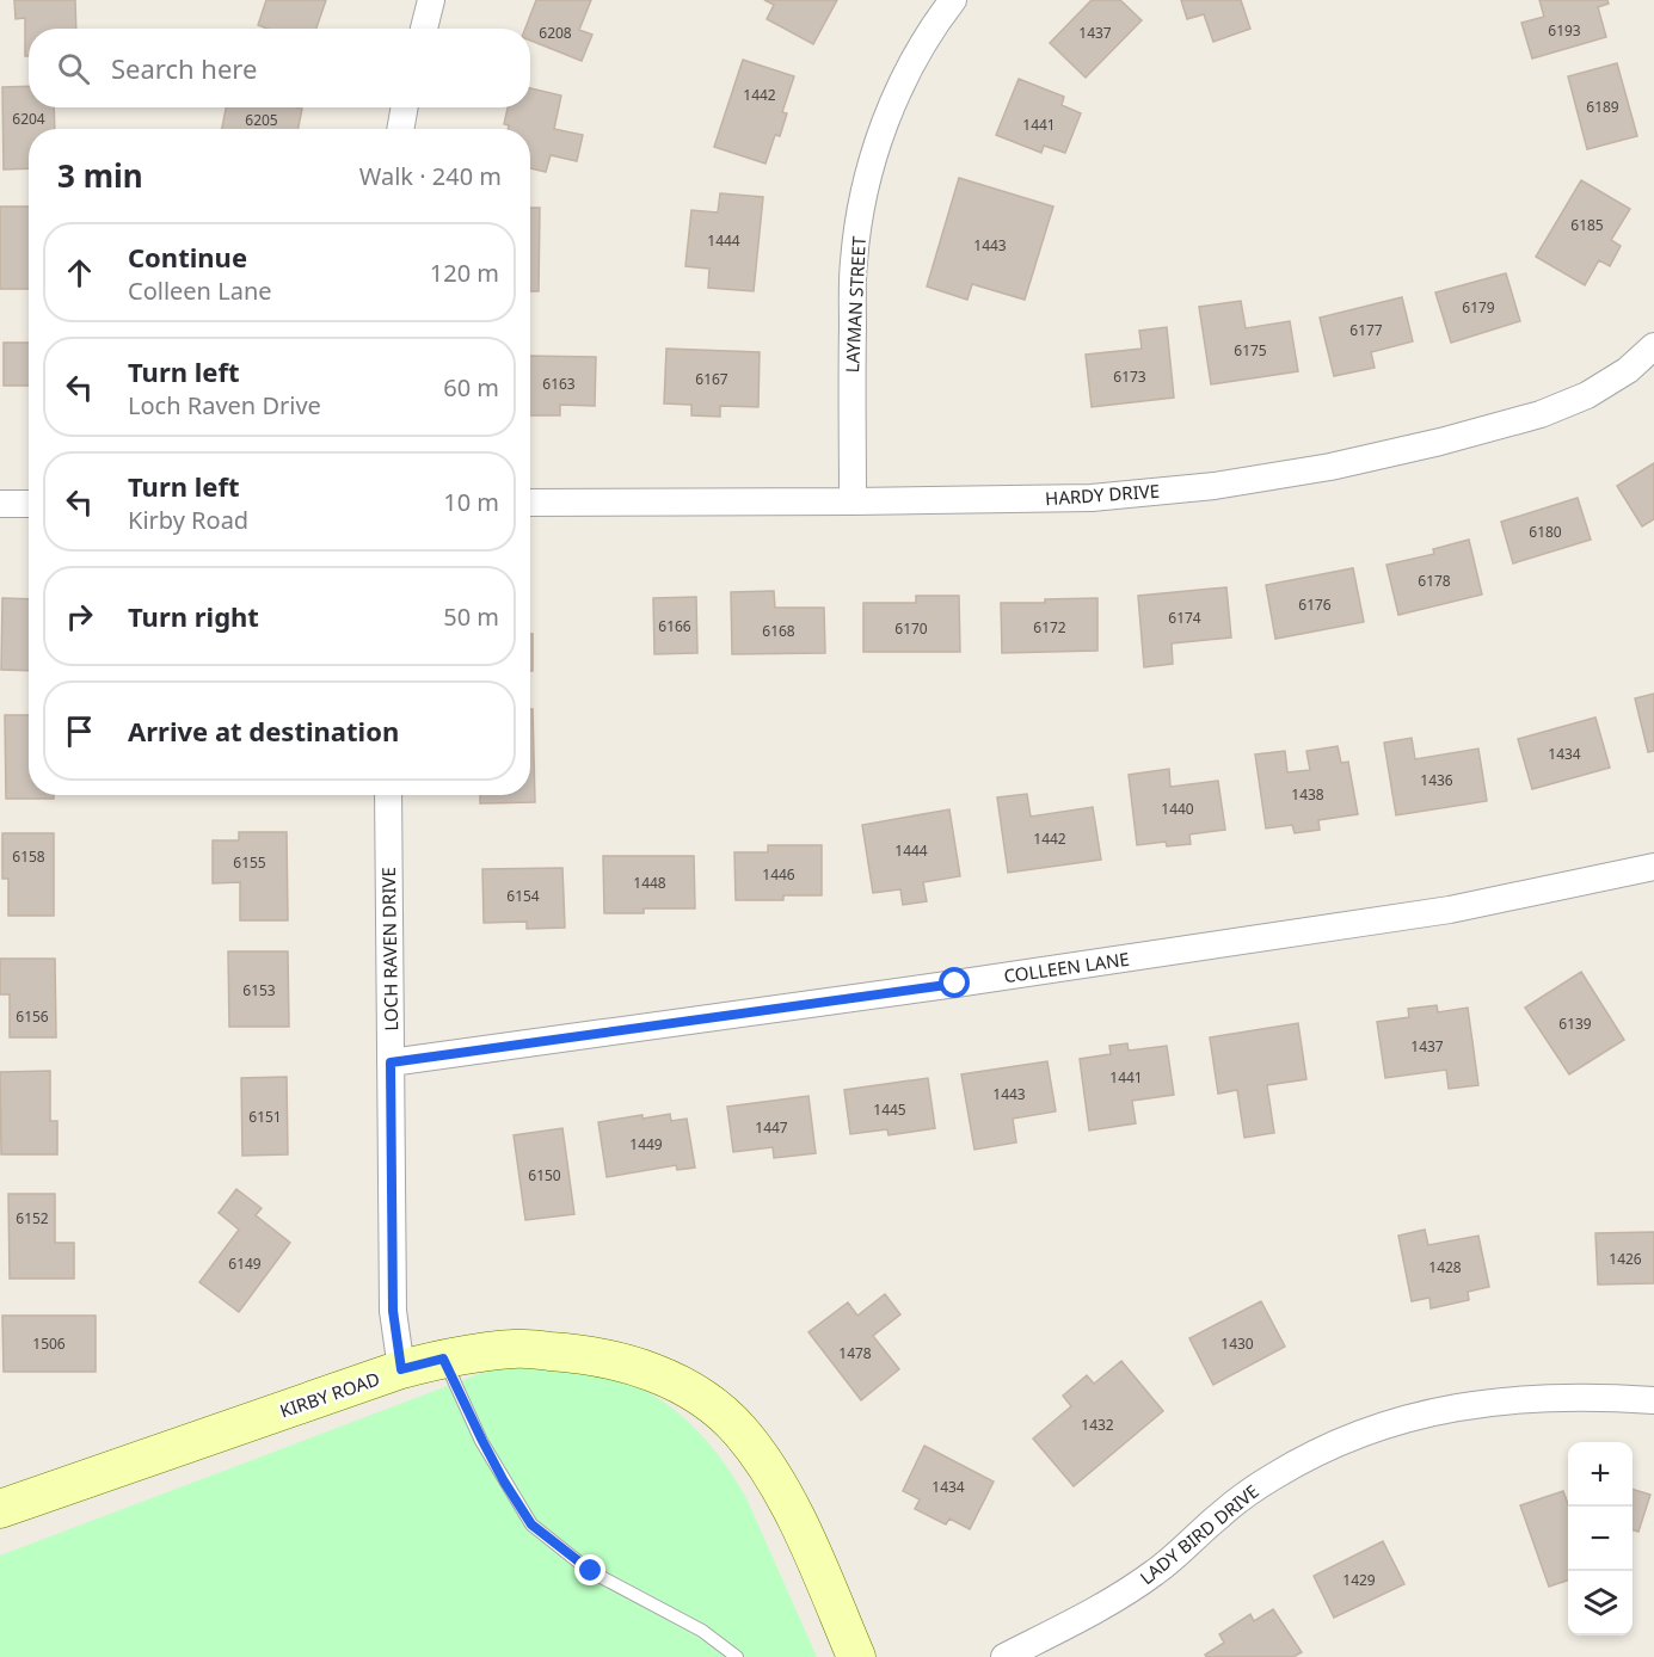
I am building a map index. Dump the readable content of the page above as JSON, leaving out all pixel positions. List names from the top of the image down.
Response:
{
  "streets": {
    "main road": ["KIRBY ROAD"],
    "street": [
      "LAYMAN STREET",
      "HARDY DRIVE",
      "LOCH RAVEN DRIVE",
      "COLLEEN LANE",
      "LADY BIRD DRIVE"
    ]
  },
  "crossings": [
    ["LAYMAN STREET", "HARDY DRIVE"],
    ["LOCH RAVEN DRIVE", "COLLEEN LANE"],
    ["LOCH RAVEN DRIVE", "KIRBY ROAD"]
  ],
  "house_numbers": [
    "6193",
    "6208",
    "1437",
    "1442",
    "6189",
    "6204",
    "6205",
    "1441",
    "6185",
    "1444",
    "1443",
    "6179",
    "6177",
    "6175",
    "6173",
    "6167",
    "6163",
    "6180",
    "6178",
    "6176",
    "6174",
    "6166",
    "6172",
    "6170",
    "6168",
    "1434",
    "1436",
    "1438",
    "1440",
    "1442",
    "1444",
    "6158",
    "6155",
    "1446",
    "1448",
    "6154",
    "6153",
    "6156",
    "6139",
    "1437",
    "1441",
    "1443",
    "1445",
    "6151",
    "1447",
    "1449",
    "6150",
    "6152",
    "1426",
    "6149",
    "1428",
    "1506",
    "1430",
    "1478",
    "1432",
    "1434",
    "1429"
  ],
  "page": {
    "search": "Search here",
    "heading": ["3 min", "Walk · 240 m"],
    "list": [
      ["Continue", "Colleen Lane", "120 m"],
      ["Turn left", "Loch Raven Drive", "60 m"],
      ["Turn left", "Kirby Road", "10 m"],
      ["Turn right", "50 m"],
      "Arrive at destination"
    ],
    "map_buttons": ["+", "−"]
  }
}
